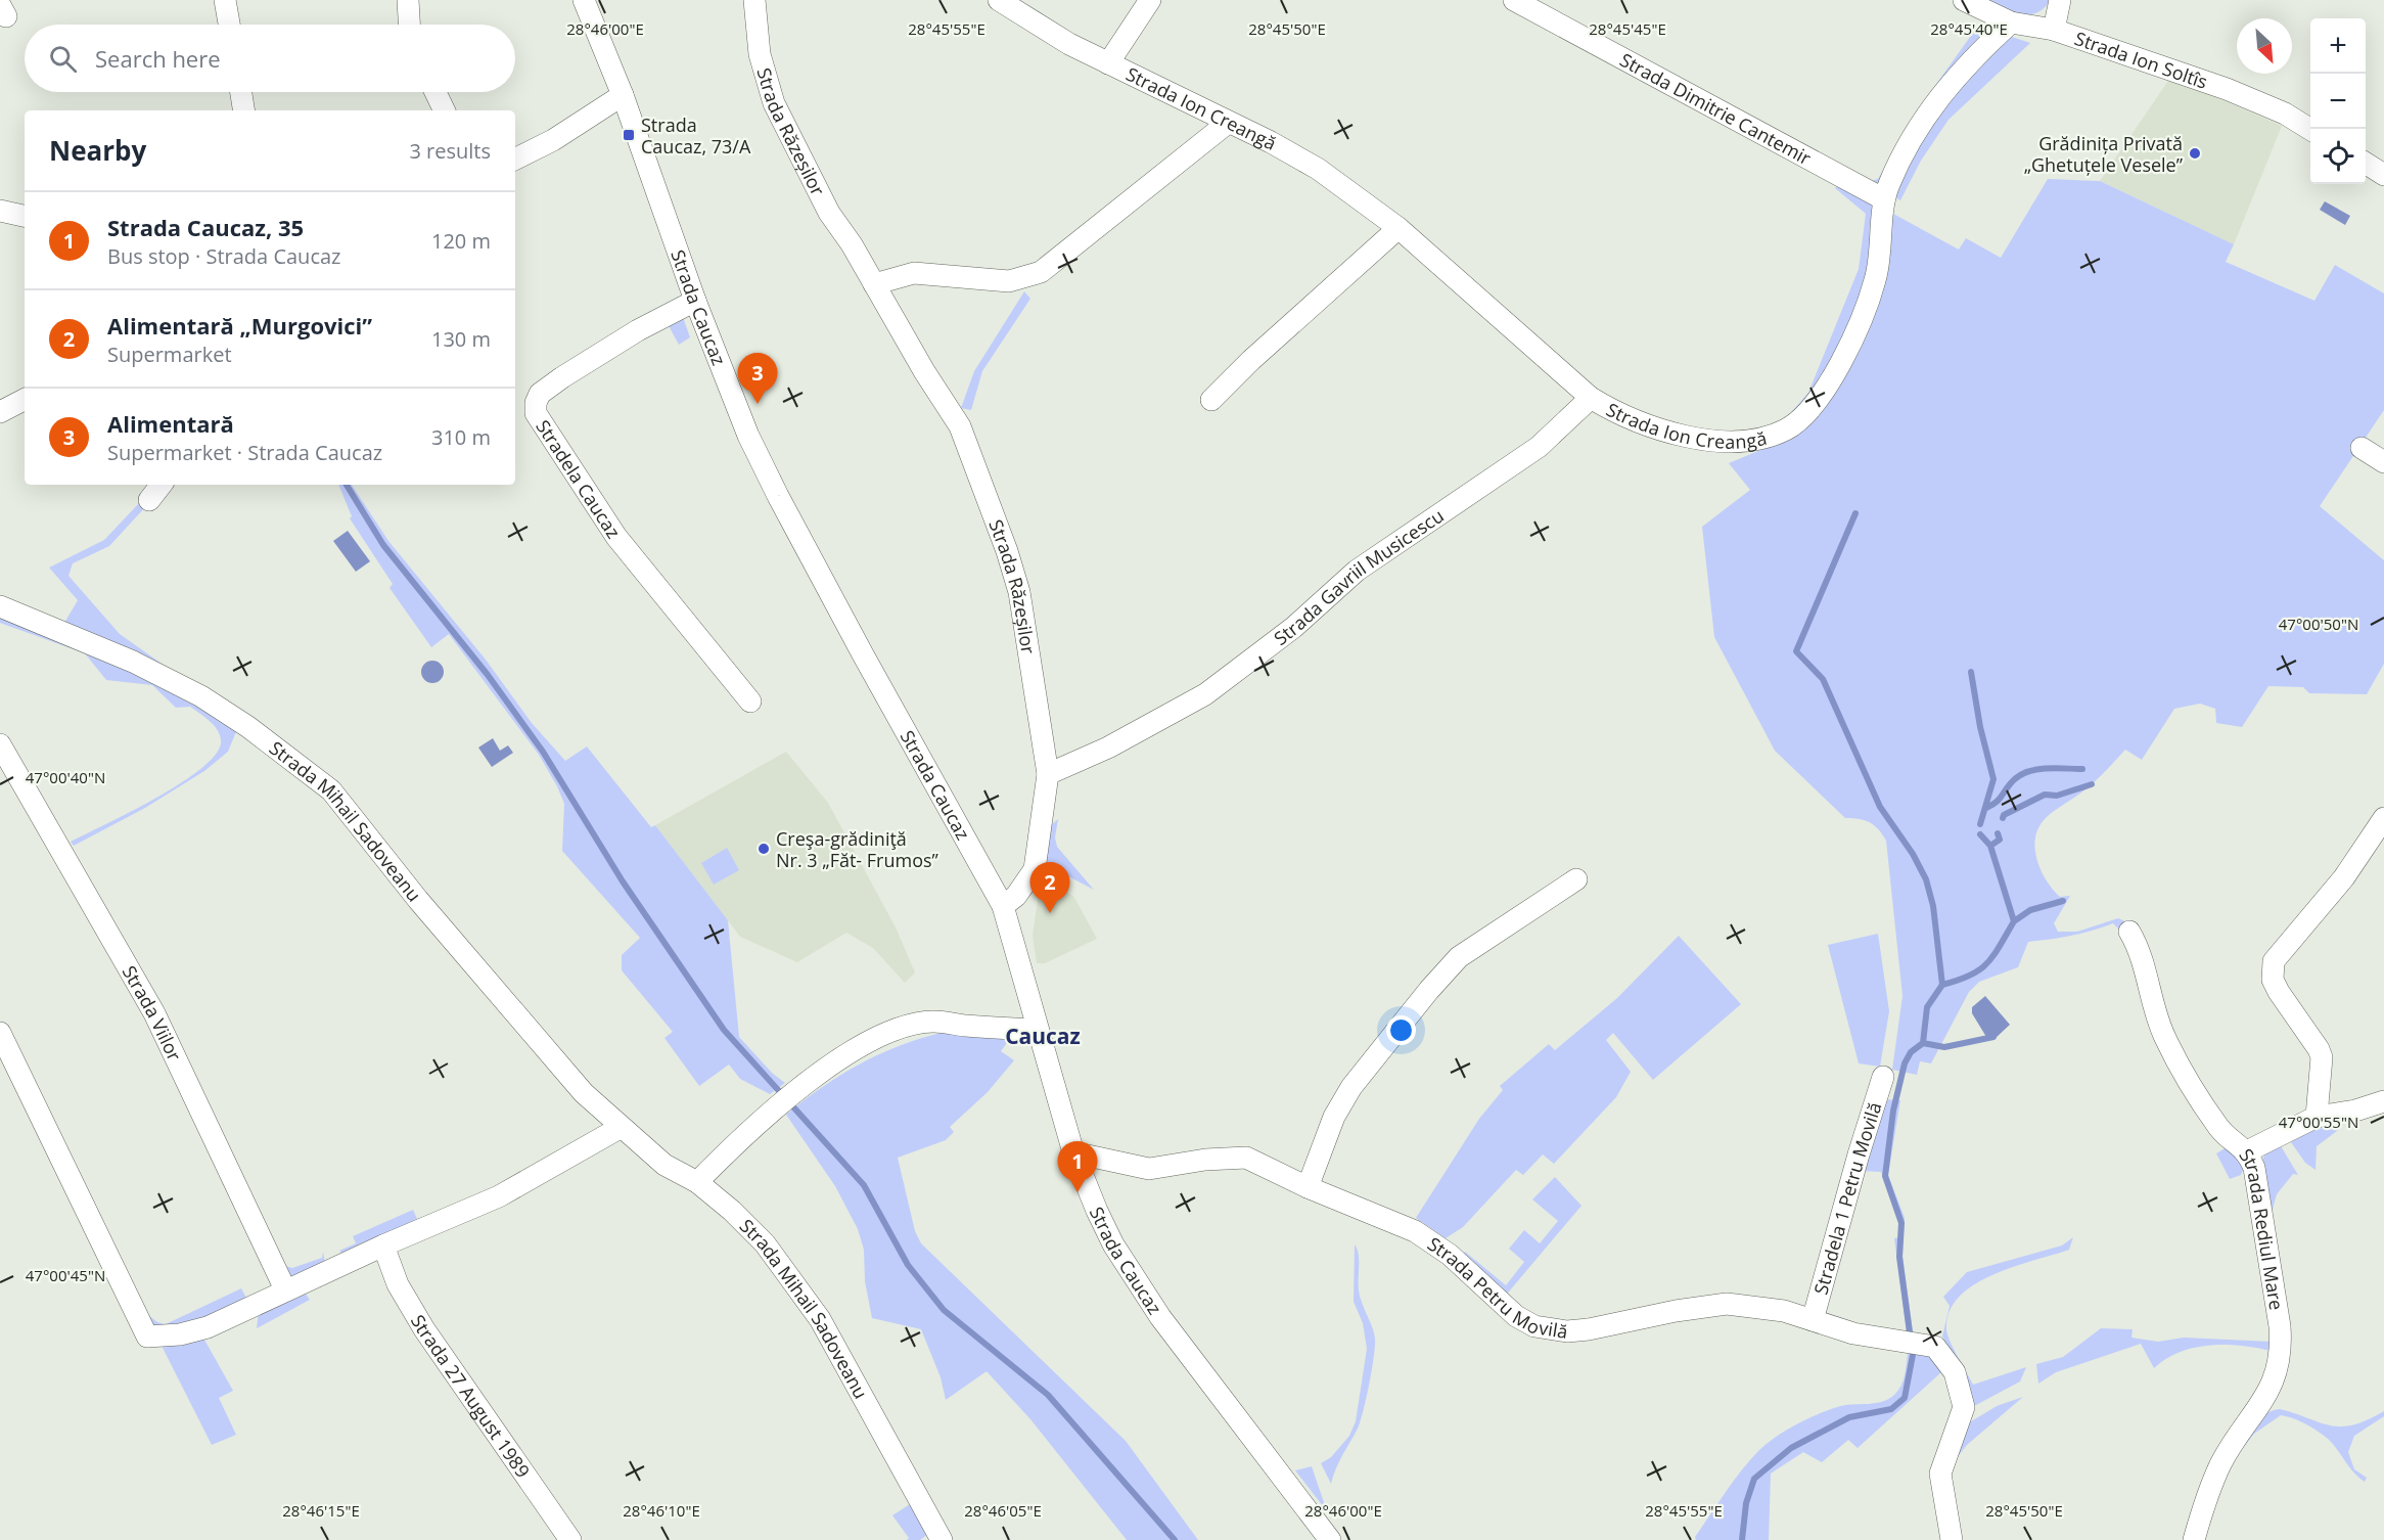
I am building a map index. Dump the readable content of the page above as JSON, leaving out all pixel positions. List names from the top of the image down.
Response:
{
  "streets": {
    "street": [
      "Strada Ion Soltîs",
      "Strada Ion Creangă",
      "Strada Dimitrie Cantemir",
      "Strada Răzeșilor",
      "Strada Caucaz",
      "Stradela Caucaz",
      "Strada Gavriil Musicescu",
      "Strada Mihail Sadoveanu",
      "Strada Viilor",
      "Stradela 1 Petru Movilă",
      "Strada Rediul Mare",
      "Strada Petru Movilă",
      "Strada 27 August 1989"
    ]
  },
  "crossings": [
    ["Strada Ion Soltîs", "Strada Ion Creangă"],
    ["Strada Ion Creangă", "Strada Dimitrie Cantemir"],
    ["Strada Ion Creangă", "Strada Gavriil Musicescu"],
    ["Strada Răzeșilor", "Strada Caucaz"],
    ["Strada Răzeșilor", "Strada Gavriil Musicescu"],
    ["Strada Caucaz", "Stradela Caucaz"],
    ["Strada Caucaz", "Strada Petru Movilă"],
    ["Stradela 1 Petru Movilă", "Strada Petru Movilă"]
  ],
  "districts": ["Caucaz"],
  "places": {
    "transit": ["Strada Caucaz, 73/A"],
    "other": ["Grădinița Privată „Ghetuțele Vesele”", "Creşa-grădiniţă Nr. 3 „Făt- Frumos”"]
  },
  "north": "bottom right",
  "page": {
    "map_buttons": ["+", "−"],
    "search": "Search here",
    "heading": ["Nearby", "3 results"],
    "list": [
      {
        "mark": "1",
        "name": "Strada Caucaz, 35",
        "note": "Bus stop · Strada Caucaz",
        "value": "120 m"
      },
      {
        "mark": "2",
        "name": "Alimentară „Murgovici”",
        "note": "Supermarket",
        "value": "130 m"
      },
      {
        "mark": "3",
        "name": "Alimentară",
        "note": "Supermarket · Strada Caucaz",
        "value": "310 m"
      }
    ],
    "pins": ["3", "2", "1"]
  },
  "coordinates": [
    "28°45'50\"E",
    "28°45'45\"E",
    "28°45'40\"E",
    "28°46'00\"E",
    "28°45'55\"E",
    "47°00'50\"N",
    "47°00'40\"N",
    "47°00'55\"N",
    "47°00'45\"N",
    "28°46'15\"E",
    "28°46'10\"E",
    "28°46'05\"E"
  ]
}
